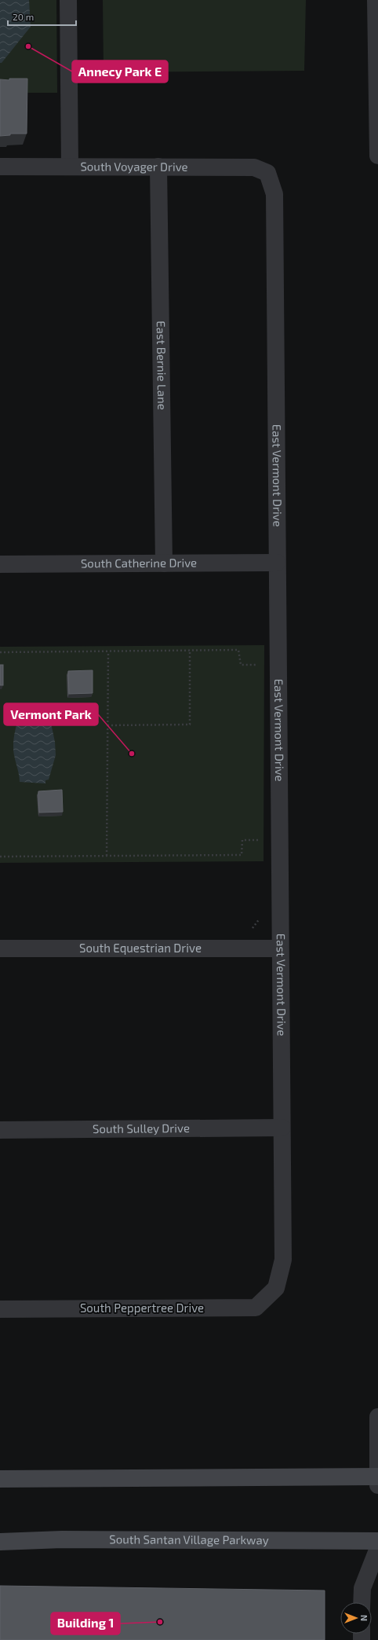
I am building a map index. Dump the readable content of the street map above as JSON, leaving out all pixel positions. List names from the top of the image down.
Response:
{
  "streets": {
    "main road": ["South Santan Village Parkway"],
    "street": [
      "South Voyager Drive",
      "East Bernie Lane",
      "East Vermont Drive",
      "South Catherine Drive",
      "South Equestrian Drive",
      "South Sulley Drive",
      "South Peppertree Drive"
    ]
  },
  "crossings": [
    ["South Voyager Drive", "East Bernie Lane"],
    ["South Voyager Drive", "East Vermont Drive"],
    ["East Bernie Lane", "South Catherine Drive"],
    ["East Vermont Drive", "South Catherine Drive"],
    ["East Vermont Drive", "South Equestrian Drive"],
    ["East Vermont Drive", "South Sulley Drive"],
    ["East Vermont Drive", "South Peppertree Drive"]
  ],
  "places": ["Annecy Park E", "Vermont Park", "Building 1"],
  "scale_bar": "20 m",
  "north": "right"
}
